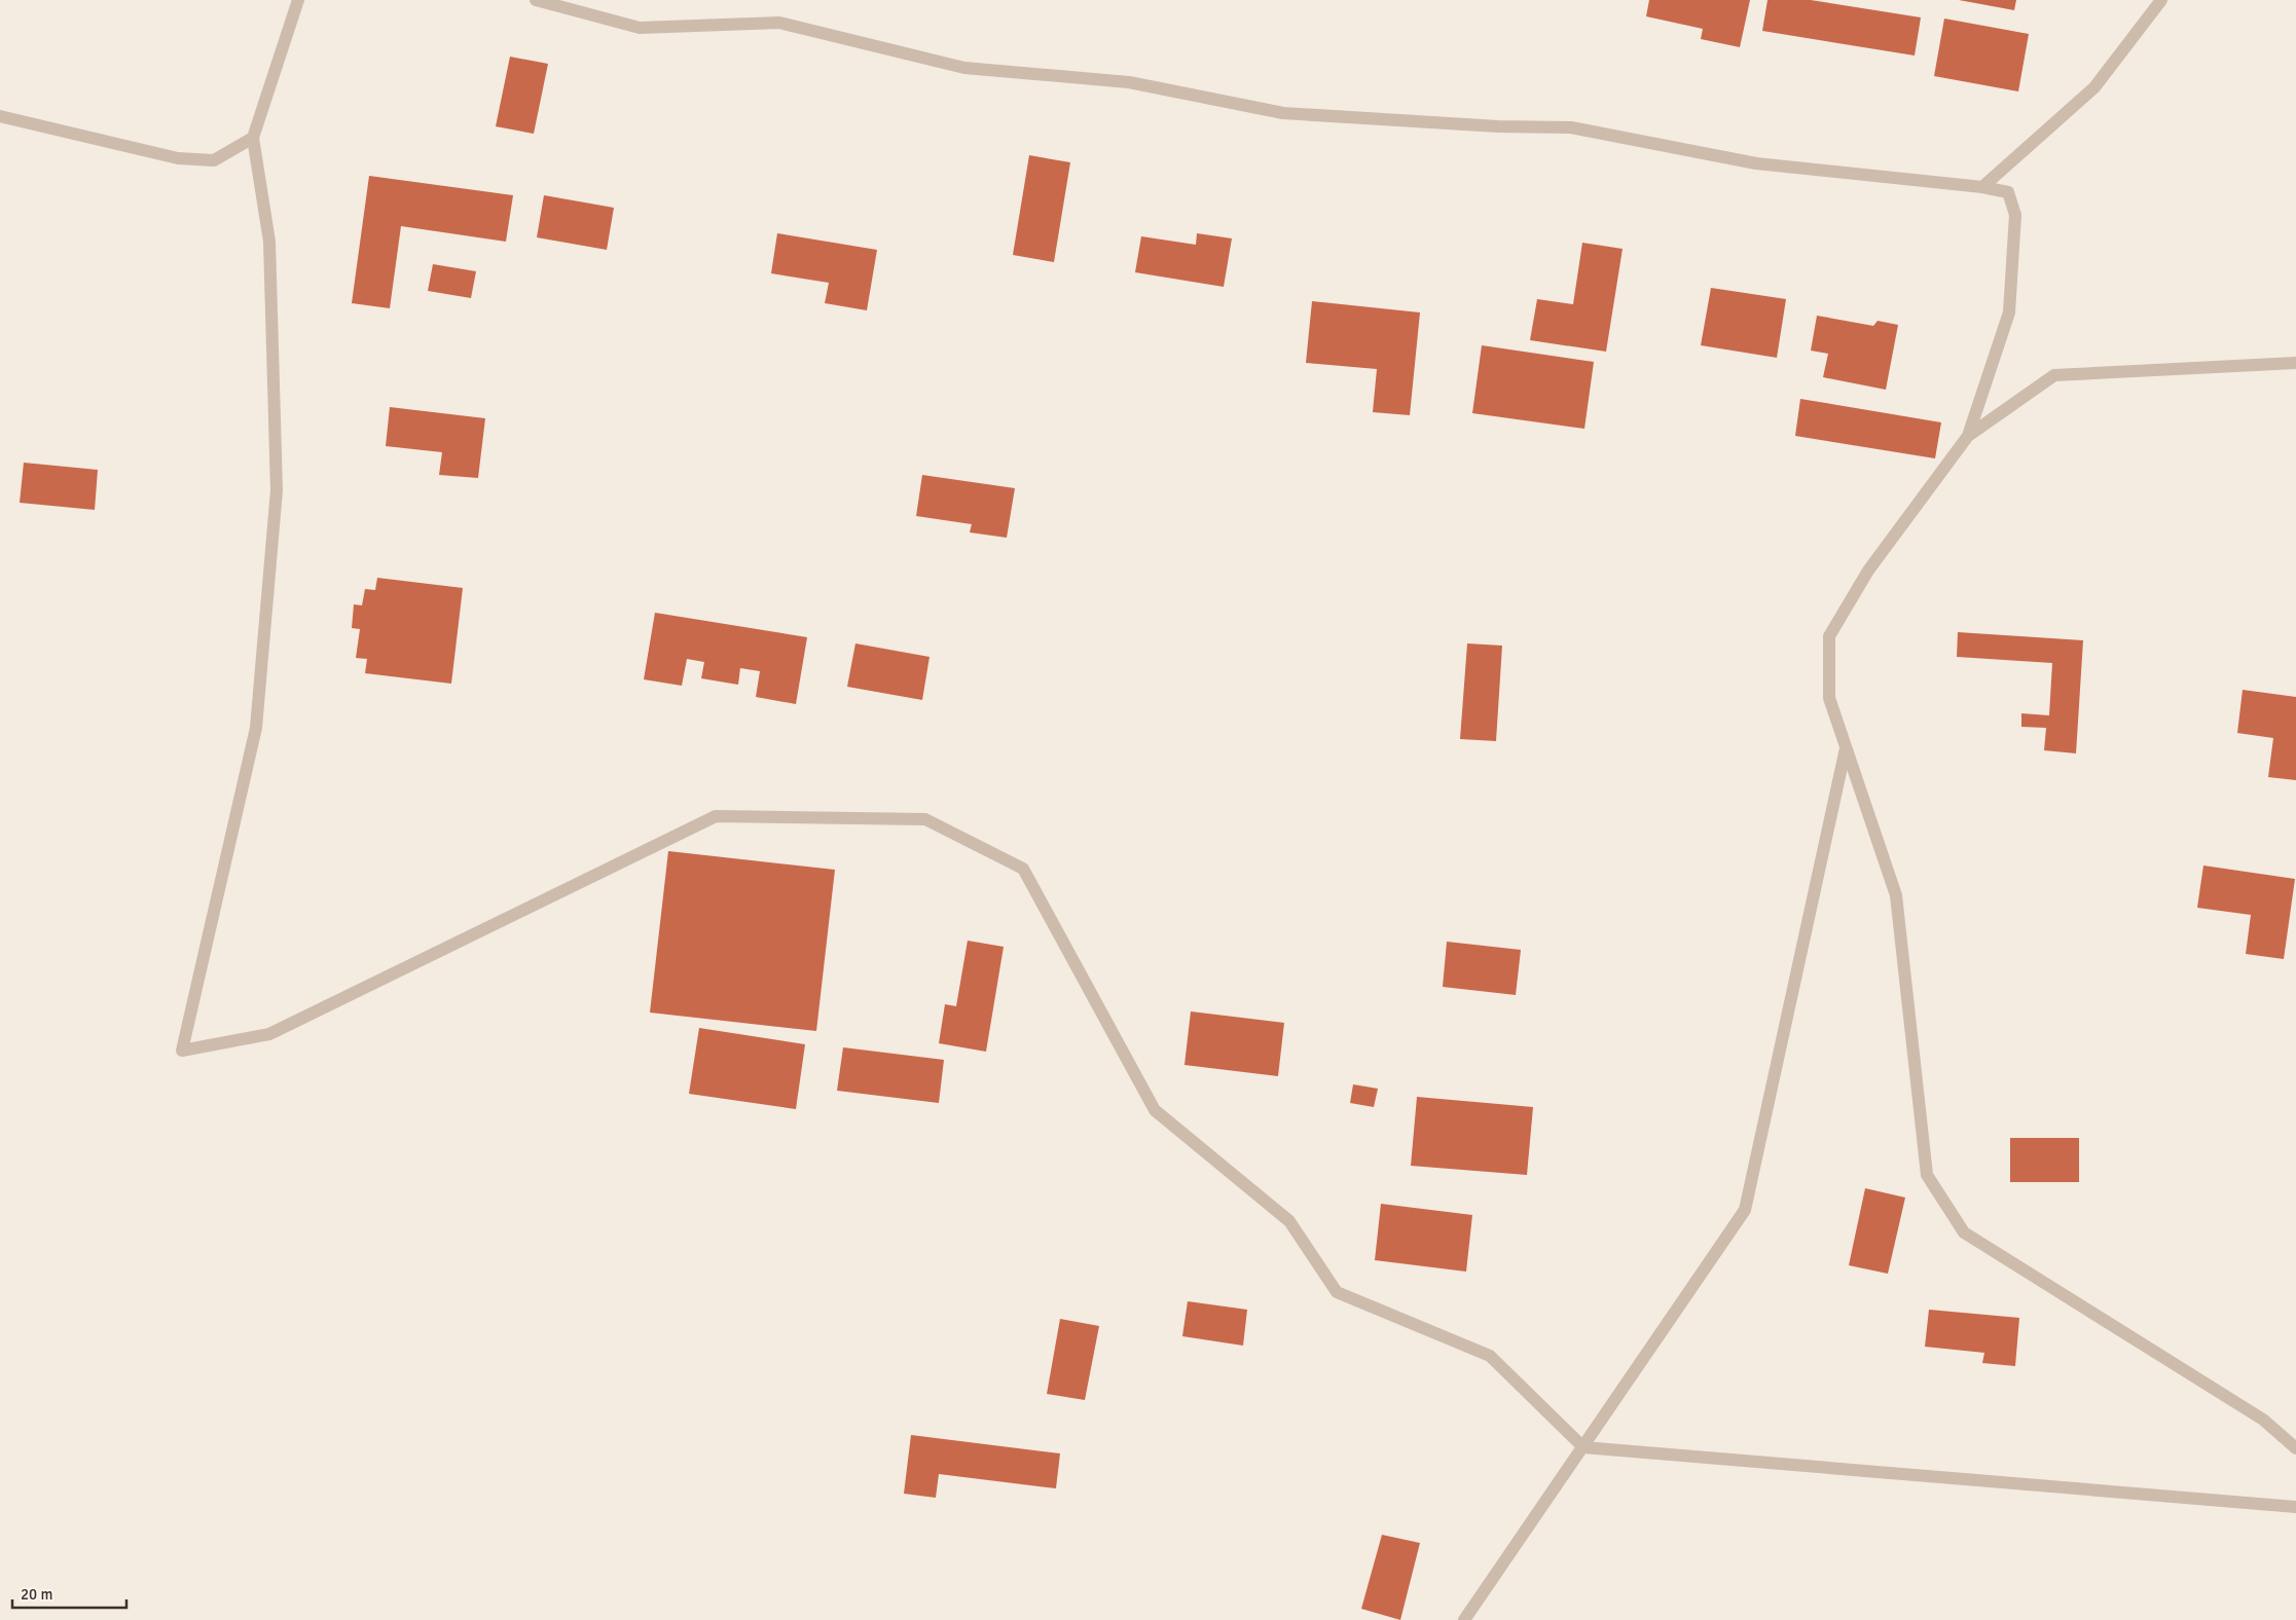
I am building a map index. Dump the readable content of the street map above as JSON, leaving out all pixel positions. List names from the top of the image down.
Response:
{
  "scale_bar": "20 m"
}
